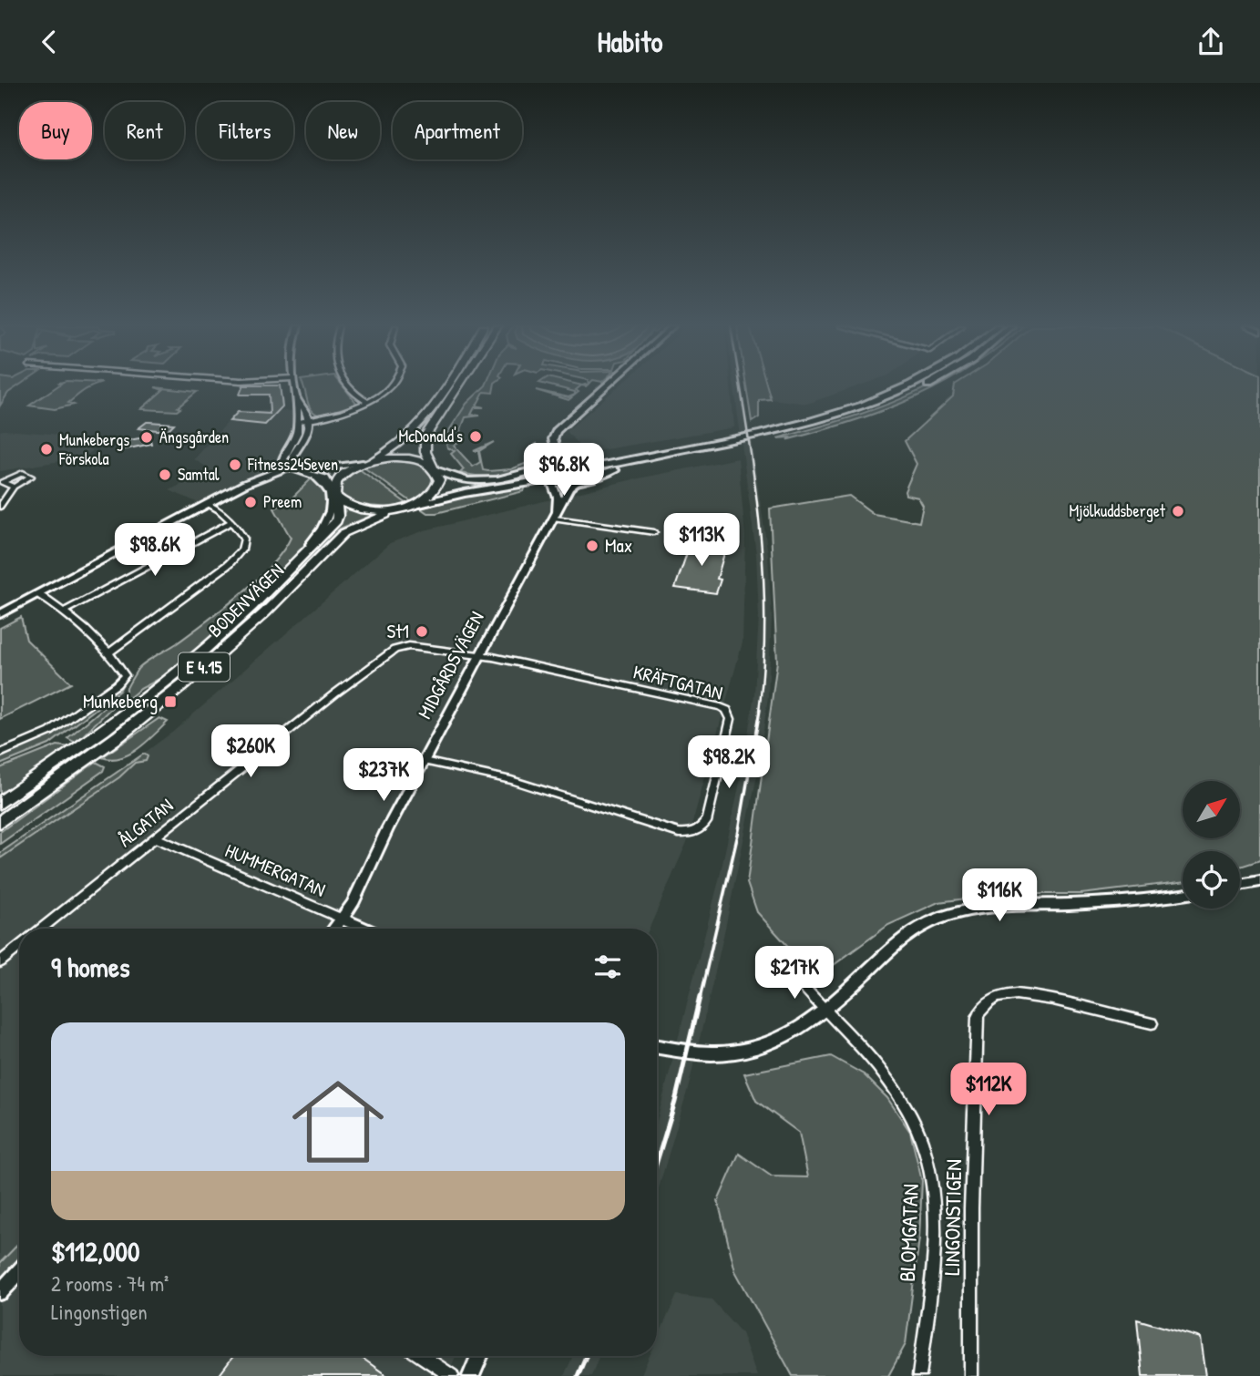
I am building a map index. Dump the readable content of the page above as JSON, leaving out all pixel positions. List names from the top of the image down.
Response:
{
  "streets": {
    "main road": ["BODENVÄGEN", "E 4.15"],
    "street": [
      "MIDGÅRDSVÄGEN",
      "KRÄFTGATAN",
      "ÅLGATAN",
      "HUMMERGATAN",
      "LINGONSTIGEN",
      "BLOMGATAN"
    ]
  },
  "crossings": [
    ["MIDGÅRDSVÄGEN", "KRÄFTGATAN"],
    ["MIDGÅRDSVÄGEN", "ÅLGATAN"],
    ["MIDGÅRDSVÄGEN", "HUMMERGATAN"],
    ["KRÄFTGATAN", "ÅLGATAN"],
    ["ÅLGATAN", "HUMMERGATAN"]
  ],
  "places": {
    "other": [
      "McDonald's",
      "Ängsgården",
      "Munkebergs Förskola",
      "Fitness24Seven",
      "Samtal",
      "Preem",
      "Mjölkuddsberget",
      "Max",
      "St1"
    ],
    "transit": ["Munkeberg"]
  },
  "north": "top right",
  "page": {
    "header": "Habito",
    "chip": [
      "Buy",
      "Rent",
      "Filters",
      "New",
      "Apartment"
    ],
    "price": [
      "$96.8K",
      "$113K",
      "$98.6K",
      "$260K",
      "$98.2K",
      "$237K",
      "$116K",
      "$217K",
      "$112K"
    ],
    "heading": "9 homes",
    "list": [
      {
        "name": "$112,000",
        "note": "2 rooms · 74 m² · Lingonstigen"
      }
    ]
  }
}
